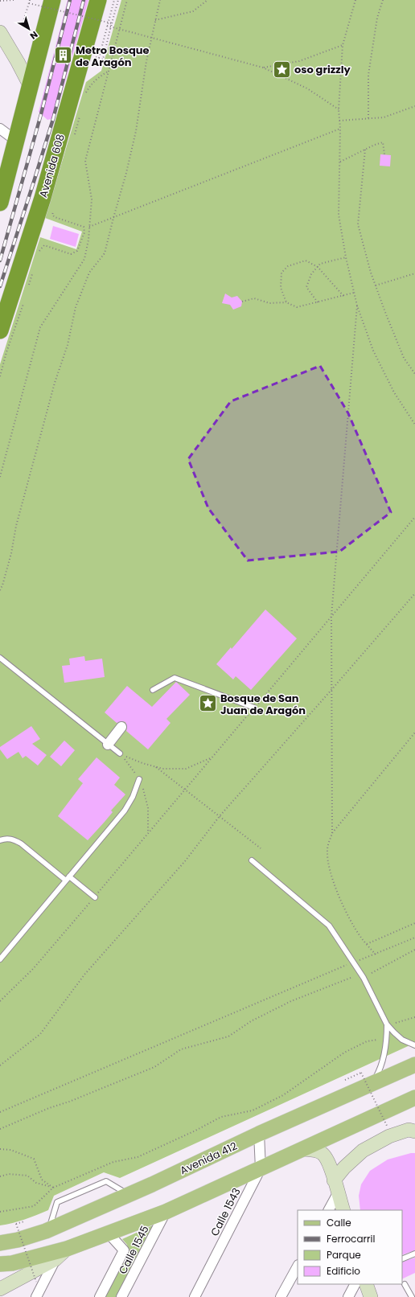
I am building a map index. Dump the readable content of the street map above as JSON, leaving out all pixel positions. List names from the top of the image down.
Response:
{
  "streets": {
    "highway": ["Avenida 608"],
    "main road": ["Avenida 412"],
    "street": ["Calle 1543", "Calle 1545"]
  },
  "crossings": [
    ["Avenida 412", "Calle 1543"]
  ],
  "places": {
    "building": ["Metro Bosque de Aragón"],
    "place": ["oso grizzly", "Bosque de San Juan de Aragón"]
  },
  "legend": [
    "Calle",
    "Ferrocarril",
    "Parque",
    "Edificio"
  ],
  "north": "bottom right"
}
